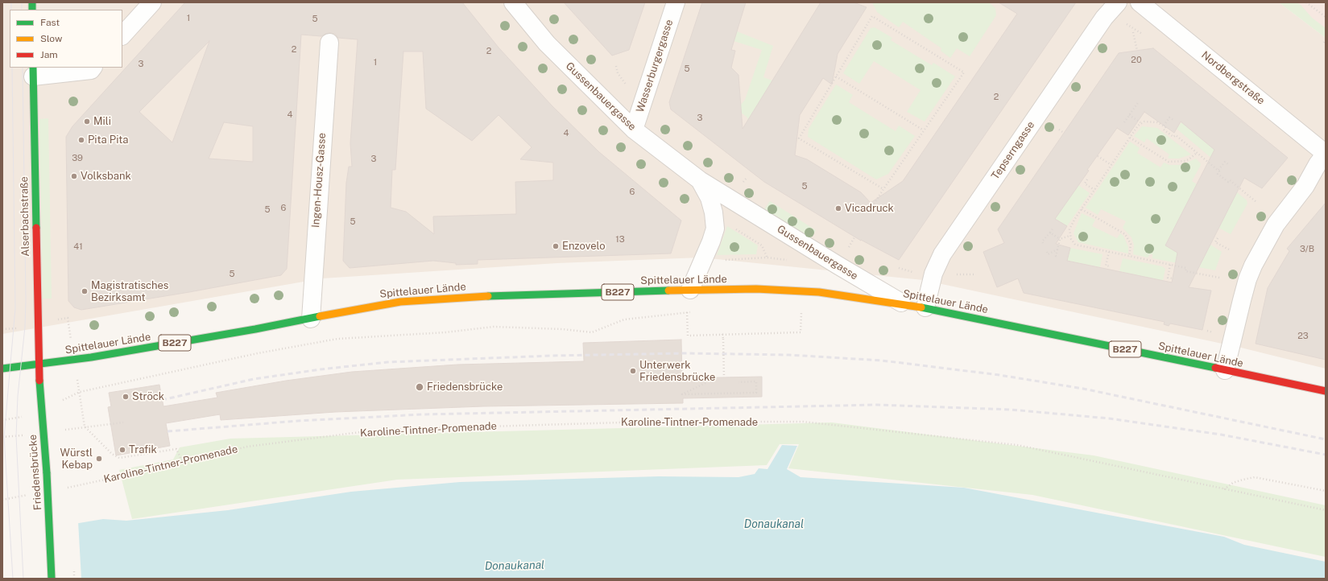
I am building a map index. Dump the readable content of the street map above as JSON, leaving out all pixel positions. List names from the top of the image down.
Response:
{
  "streets": {
    "main road": [
      "Alserbachstraße",
      "Spittelauer Lände",
      "B227",
      "Friedensbrücke"
    ],
    "street": [
      "Wasserburgergasse",
      "Nordbergstraße",
      "Gussenbauergasse",
      "Tepserngasse",
      "Ingen-Housz-Gasse"
    ],
    "path": ["Karoline-Tintner-Promenade"]
  },
  "crossings": [
    ["Wasserburgergasse", "Gussenbauergasse"],
    ["Gussenbauergasse", "Spittelauer Lände"],
    ["Tepserngasse", "Spittelauer Lände"],
    ["Ingen-Housz-Gasse", "Spittelauer Lände"],
    ["Alserbachstraße", "Spittelauer Lände"],
    ["Alserbachstraße", "B227"],
    ["Alserbachstraße", "Friedensbrücke"],
    ["Spittelauer Lände", "B227"],
    ["Spittelauer Lände", "Friedensbrücke"],
    ["B227", "Friedensbrücke"]
  ],
  "water": ["Donaukanal"],
  "places": [
    "Mili",
    "Pita Pita",
    "Volksbank",
    "Vicadruck",
    "Enzovelo",
    "Magistratisches Bezirksamt",
    "Unterwerk Friedensbrücke",
    "Friedensbrücke",
    "Ströck",
    "Trafik",
    "Würstl Kebap"
  ],
  "house_numbers": [
    "1",
    "5",
    "2",
    "2",
    "20",
    "1",
    "3",
    "5",
    "2",
    "4",
    "3",
    "4",
    "39",
    "3",
    "5",
    "6",
    "6",
    "5",
    "5",
    "13",
    "41",
    "3/B",
    "5",
    "23"
  ],
  "legend": ["Fast", "Slow", "Jam"]
}
